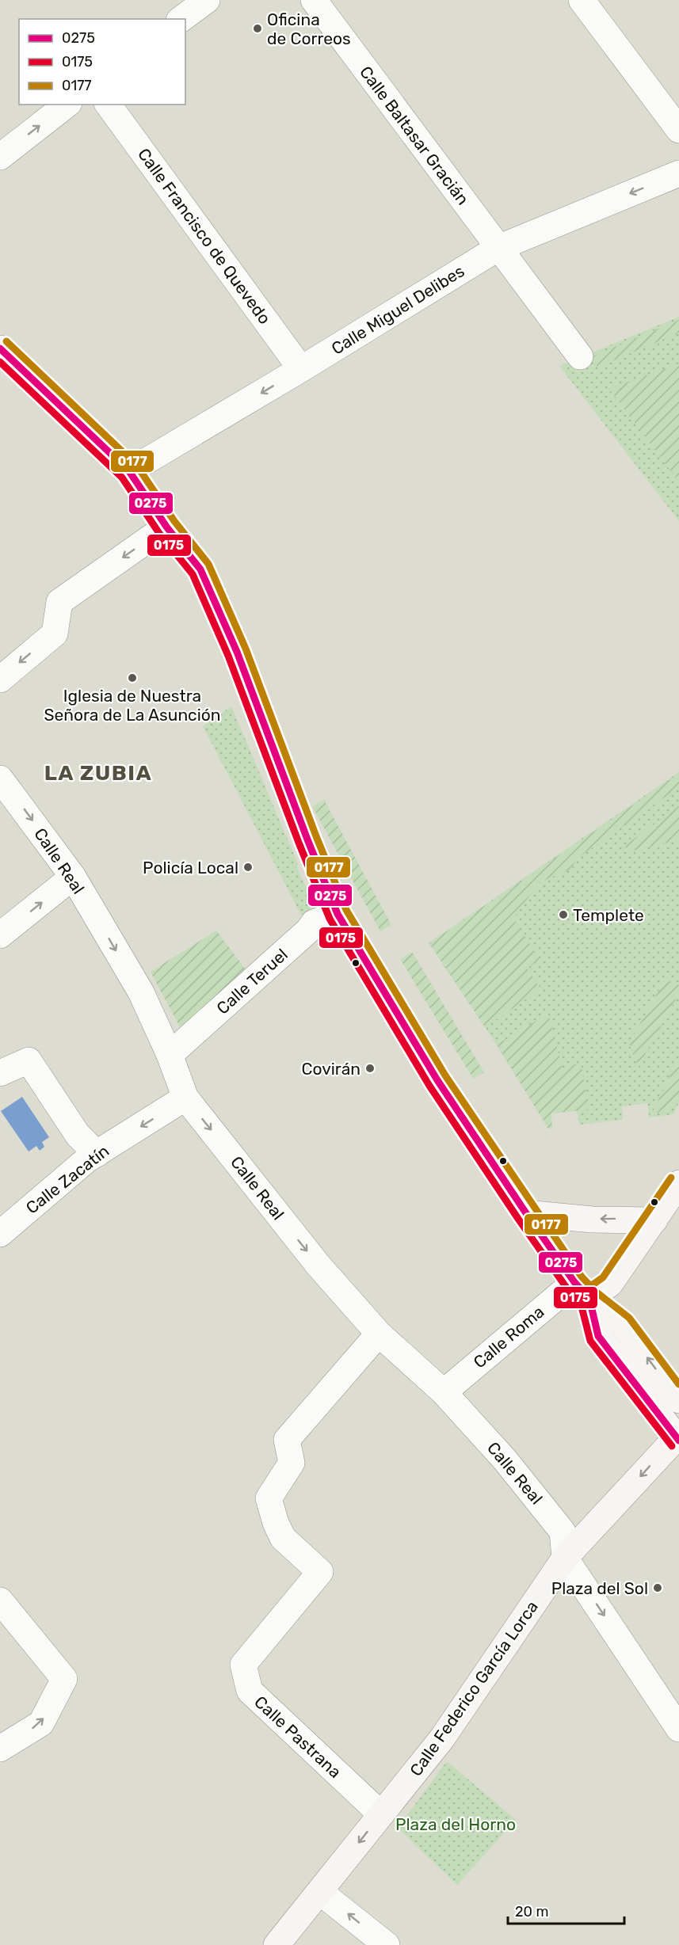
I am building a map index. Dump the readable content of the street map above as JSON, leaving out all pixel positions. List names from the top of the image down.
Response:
{
  "streets": {
    "street": [
      "Calle Baltasar Gracián",
      "Calle Francisco de Quevedo",
      "Calle Miguel Delibes",
      "Calle Real",
      "Calle Teruel",
      "Calle Zacatín",
      "Calle Roma",
      "Calle Federico García Lorca",
      "Calle Pastrana"
    ]
  },
  "crossings": [
    ["Calle Baltasar Gracián", "Calle Miguel Delibes"],
    ["Calle Francisco de Quevedo", "Calle Miguel Delibes"],
    ["Calle Real", "Calle Teruel"],
    ["Calle Real", "Calle Zacatín"],
    ["Calle Real", "Calle Roma"],
    ["Calle Real", "Calle Federico García Lorca"],
    ["Calle Real", "Calle Pastrana"],
    ["Calle Federico García Lorca", "Calle Pastrana"]
  ],
  "one_way": ["Calle Miguel Delibes", "Calle Zacatín", "Calle Federico García Lorca"],
  "districts": ["LA ZUBIA"],
  "parks": ["Plaza del Horno"],
  "places": [
    "Oficina de Correos",
    "Iglesia de Nuestra Señora de La Asunción",
    "Policía Local",
    "Templete",
    "Covirán",
    "Plaza del Sol"
  ],
  "lines": ["transit line 0177", "transit line 0275", "transit line 0175"],
  "legend": ["0275", "0175", "0177"],
  "scale_bar": "20 m"
}
